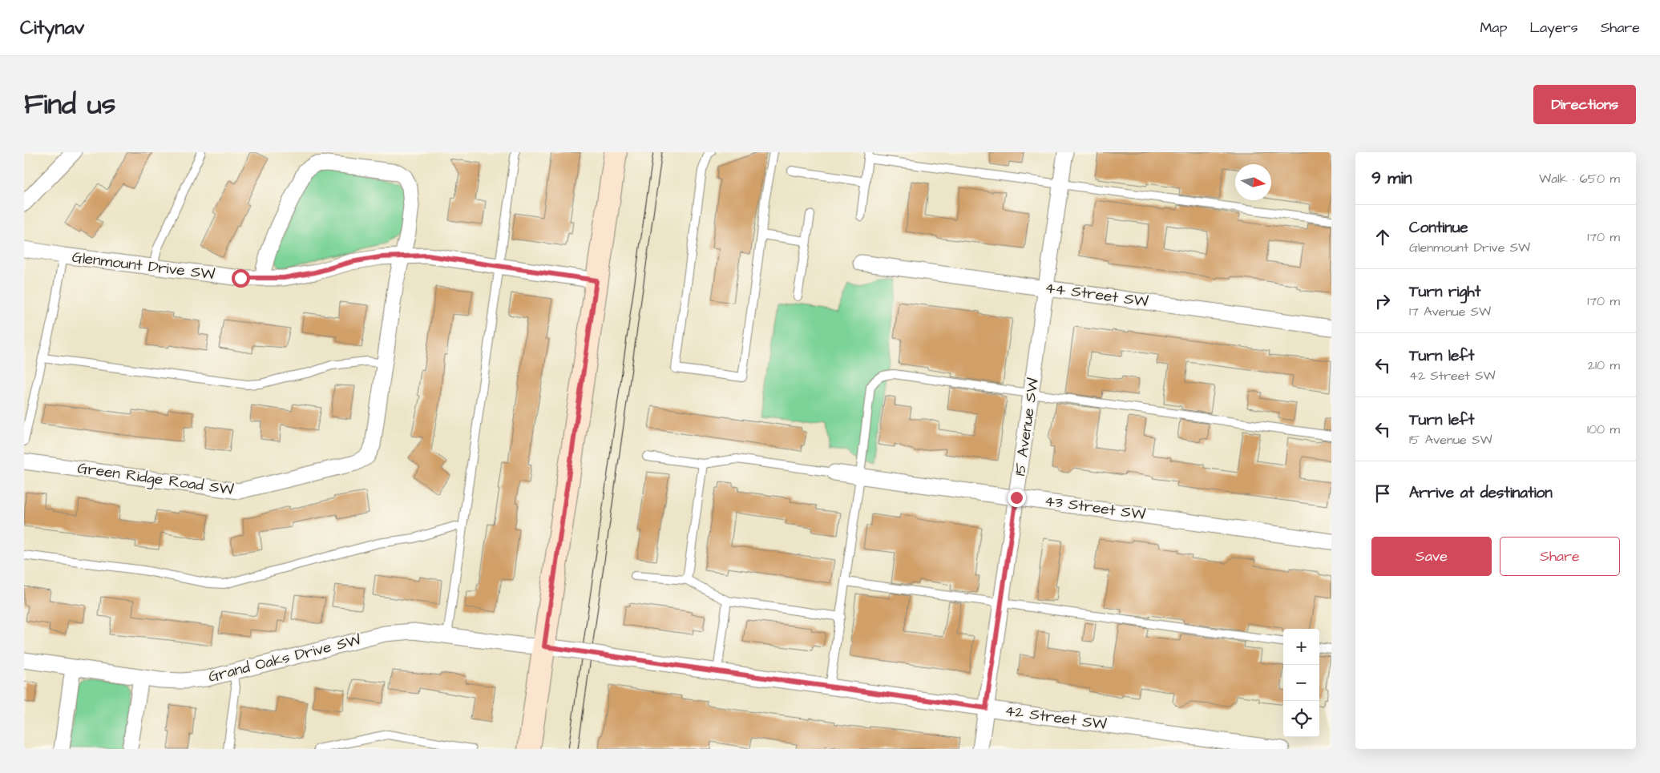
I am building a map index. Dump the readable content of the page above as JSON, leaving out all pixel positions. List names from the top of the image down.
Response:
{
  "streets": {
    "street": [
      "Glenmount Drive SW",
      "44 Street SW",
      "15 Avenue SW",
      "Green Ridge Road SW",
      "43 Street SW",
      "Grand Oaks Drive SW",
      "42 Street SW"
    ]
  },
  "crossings": [
    ["Glenmount Drive SW", "Green Ridge Road SW"],
    ["44 Street SW", "15 Avenue SW"],
    ["15 Avenue SW", "43 Street SW"],
    ["15 Avenue SW", "42 Street SW"],
    ["Grand Oaks Drive SW", "42 Street SW"]
  ],
  "north": "right",
  "page": {
    "header": "Citynav",
    "nav": ["Map", "Layers", "Share"],
    "title": "Find us",
    "buttons": [
      "Directions",
      ["Save", "Share"]
    ],
    "heading": ["9 min", "Walk · 650 m"],
    "list": [
      ["Continue", "Glenmount Drive SW", "170 m"],
      ["Turn right", "17 Avenue SW", "170 m"],
      ["Turn left", "42 Street SW", "210 m"],
      ["Turn left", "15 Avenue SW", "100 m"],
      "Arrive at destination"
    ],
    "map_buttons": ["+", "−"]
  }
}
